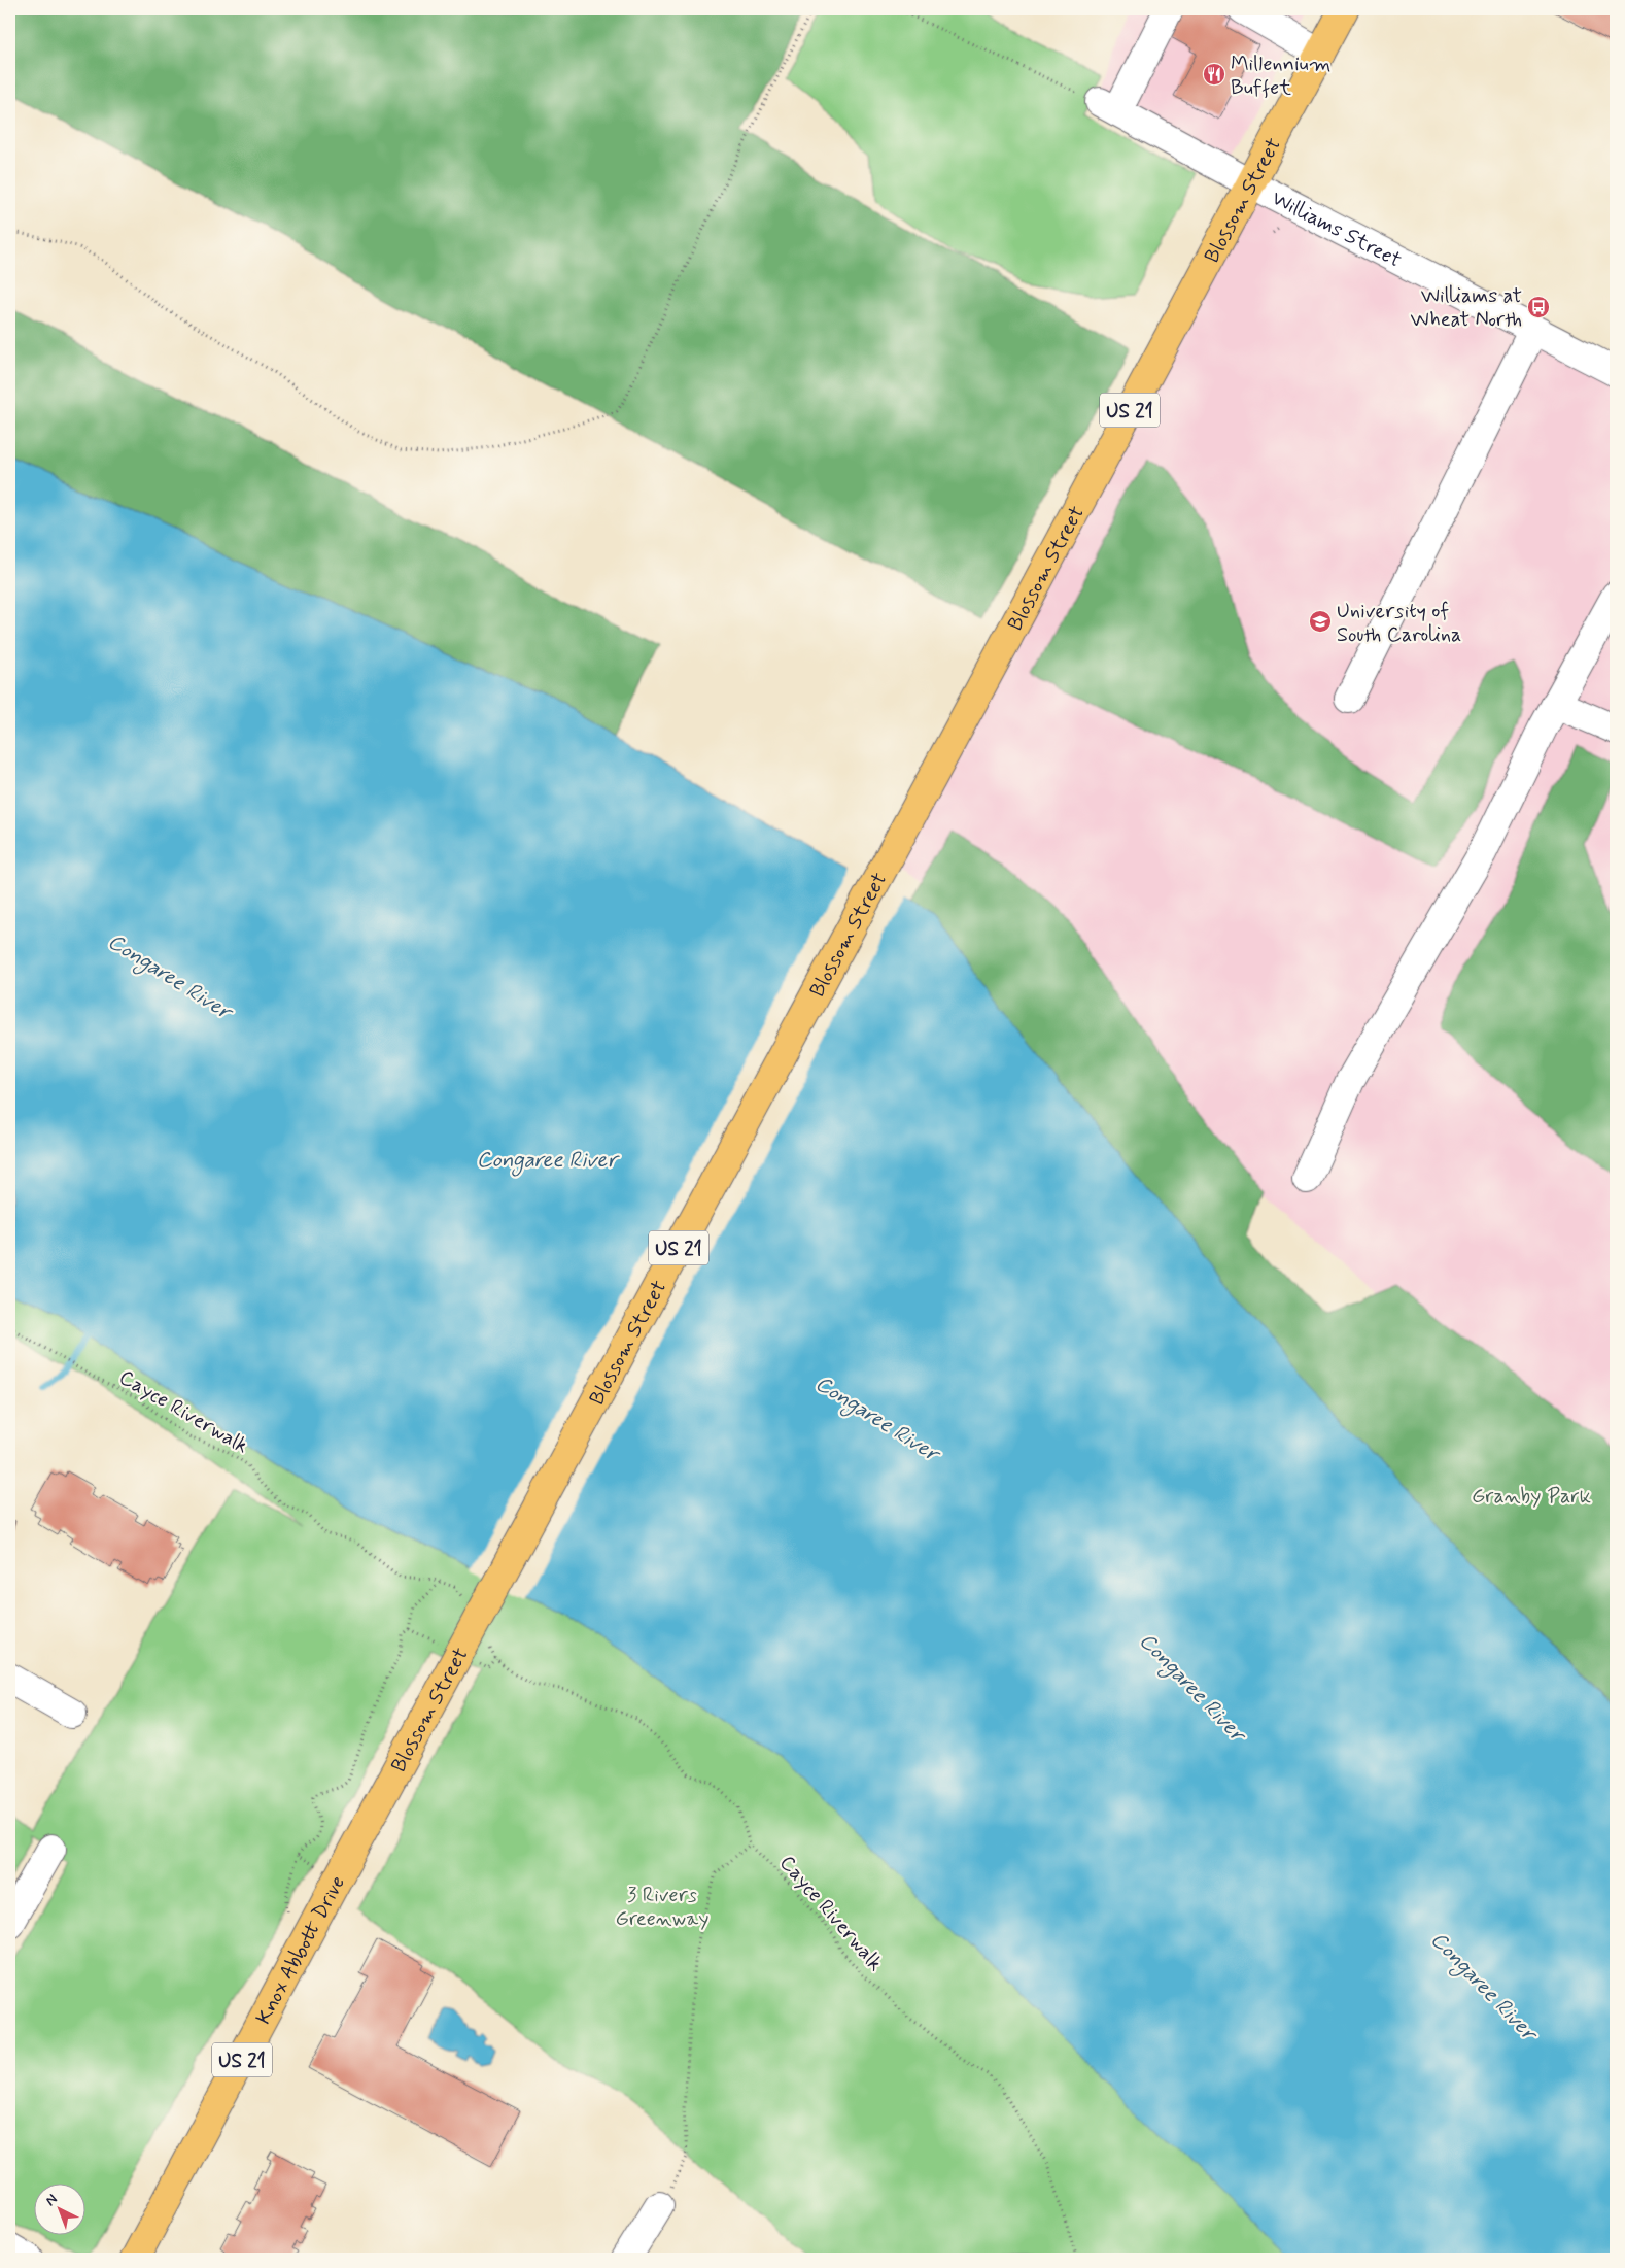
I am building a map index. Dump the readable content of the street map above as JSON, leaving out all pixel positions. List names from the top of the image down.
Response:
{
  "streets": {
    "main road": ["Blossom Street", "US 21", "Knox Abbott Drive"],
    "street": ["Williams Street"],
    "path": ["Cayce Riverwalk"]
  },
  "crossings": [
    ["Blossom Street", "Williams Street"],
    ["Blossom Street", "Knox Abbott Drive"]
  ],
  "water": ["Congaree River"],
  "parks": ["Granby Park", "3 Rivers Greenway"],
  "places": {
    "restaurant": ["Millennium Buffet"],
    "bus stop": ["Williams at Wheat North"],
    "school or university": ["University of South Carolina"]
  },
  "north": "top left"
}
